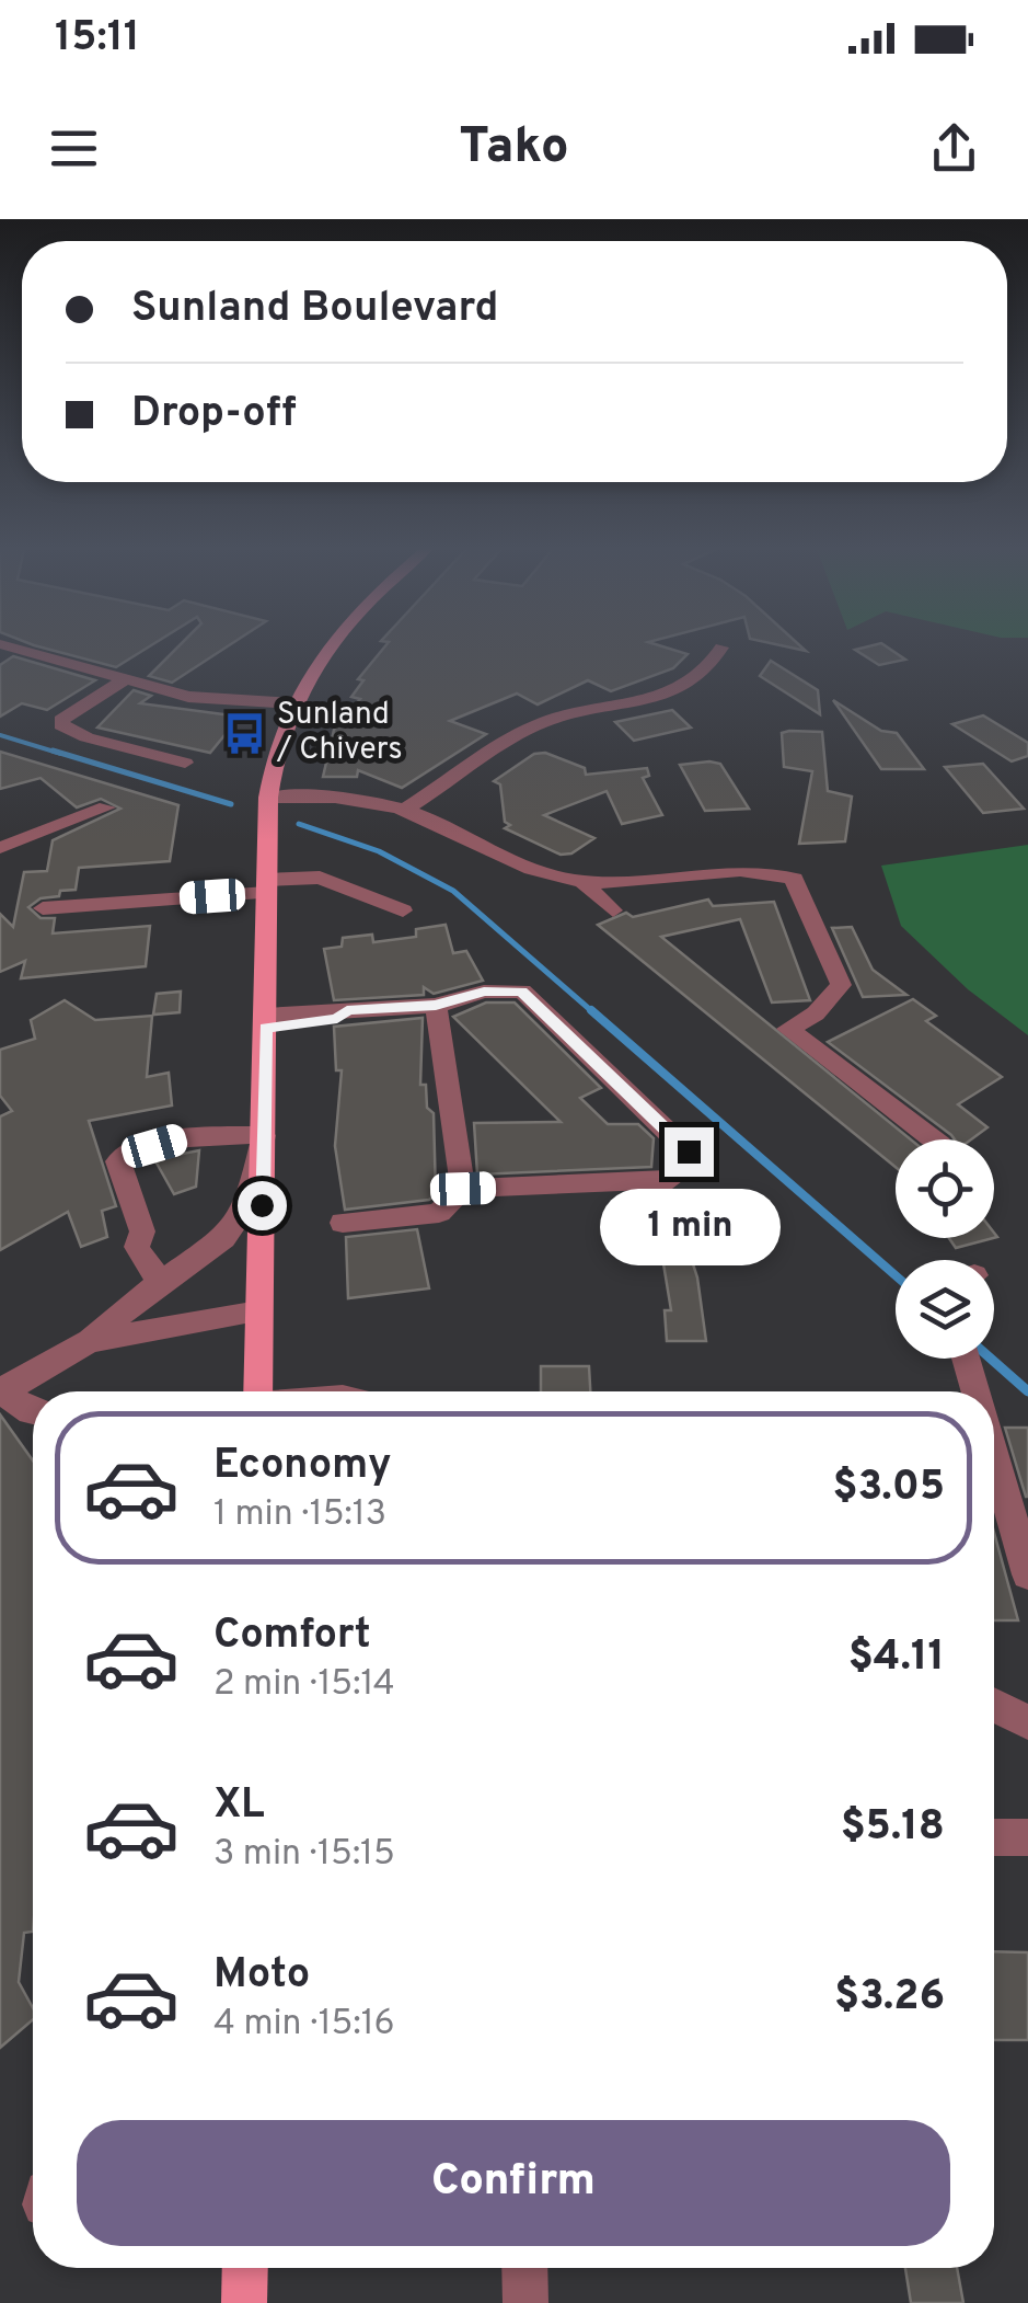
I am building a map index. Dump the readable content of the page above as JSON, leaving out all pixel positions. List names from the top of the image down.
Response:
{
  "places": {
    "bus stop": ["Sunland / Chivers"]
  },
  "page": {
    "status": "15:11",
    "header": "Tako",
    "banner": ["Sunland Boulevard", "Drop-off"],
    "bubble": "1 min",
    "list": [
      {
        "name": "Economy",
        "note": "1 min · 15:13",
        "value": "$3.05"
      },
      {
        "name": "Comfort",
        "note": "2 min · 15:14",
        "value": "$4.11"
      },
      {
        "name": "XL",
        "note": "3 min · 15:15",
        "value": "$5.18"
      },
      {
        "name": "Moto",
        "note": "4 min · 15:16",
        "value": "$3.26"
      }
    ],
    "buttons": "Confirm"
  }
}
